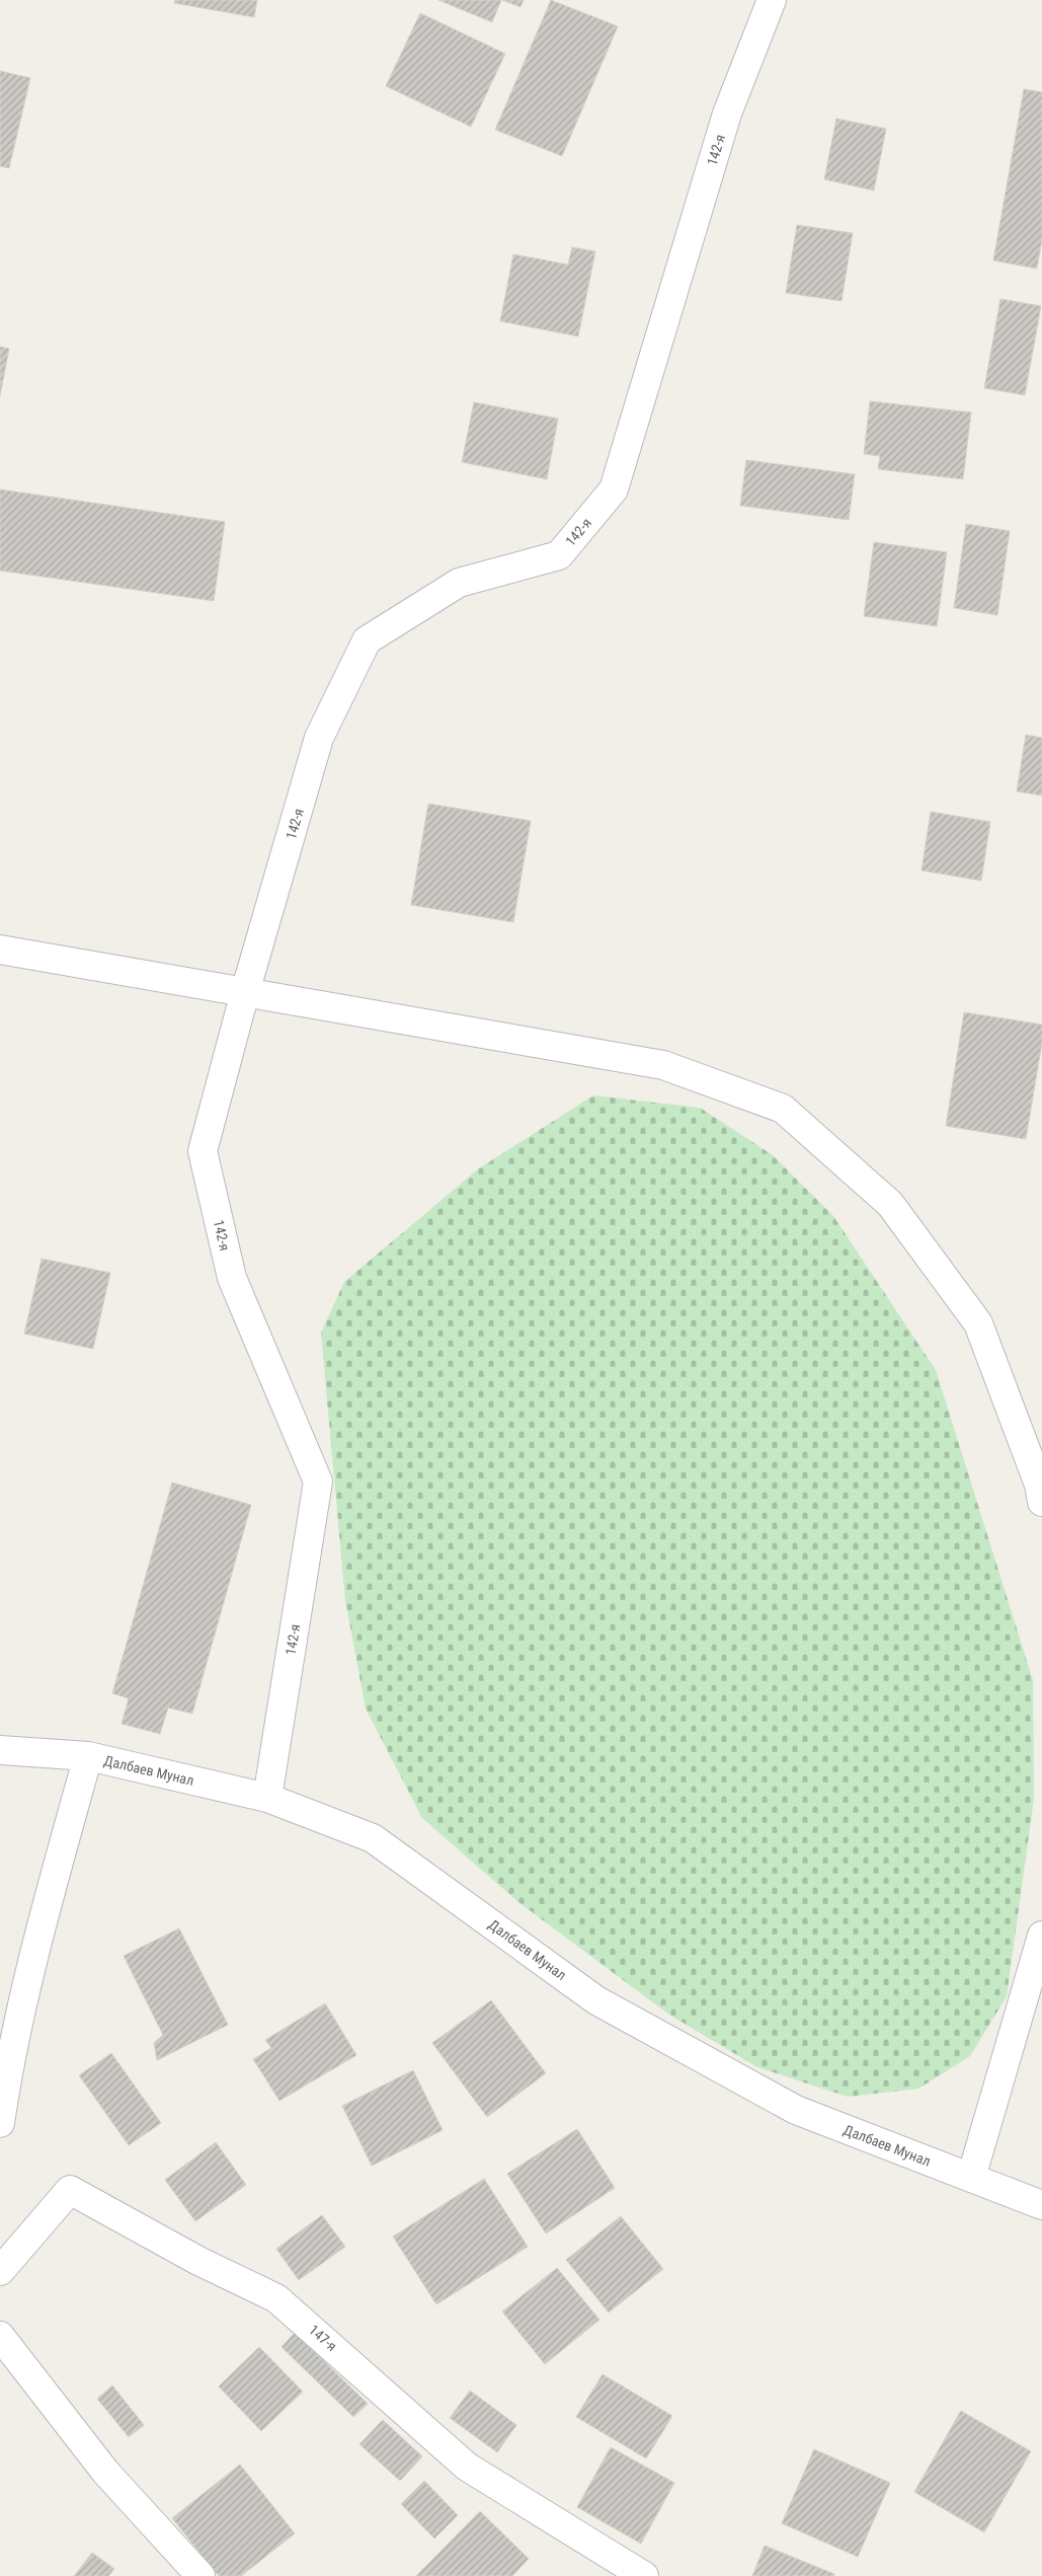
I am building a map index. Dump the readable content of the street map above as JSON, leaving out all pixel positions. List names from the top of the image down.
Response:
{
  "streets": {
    "street": ["142-я", "Далбаев Мунал", "147-я"]
  },
  "crossings": [
    ["142-я", "Далбаев Мунал"]
  ]
}
